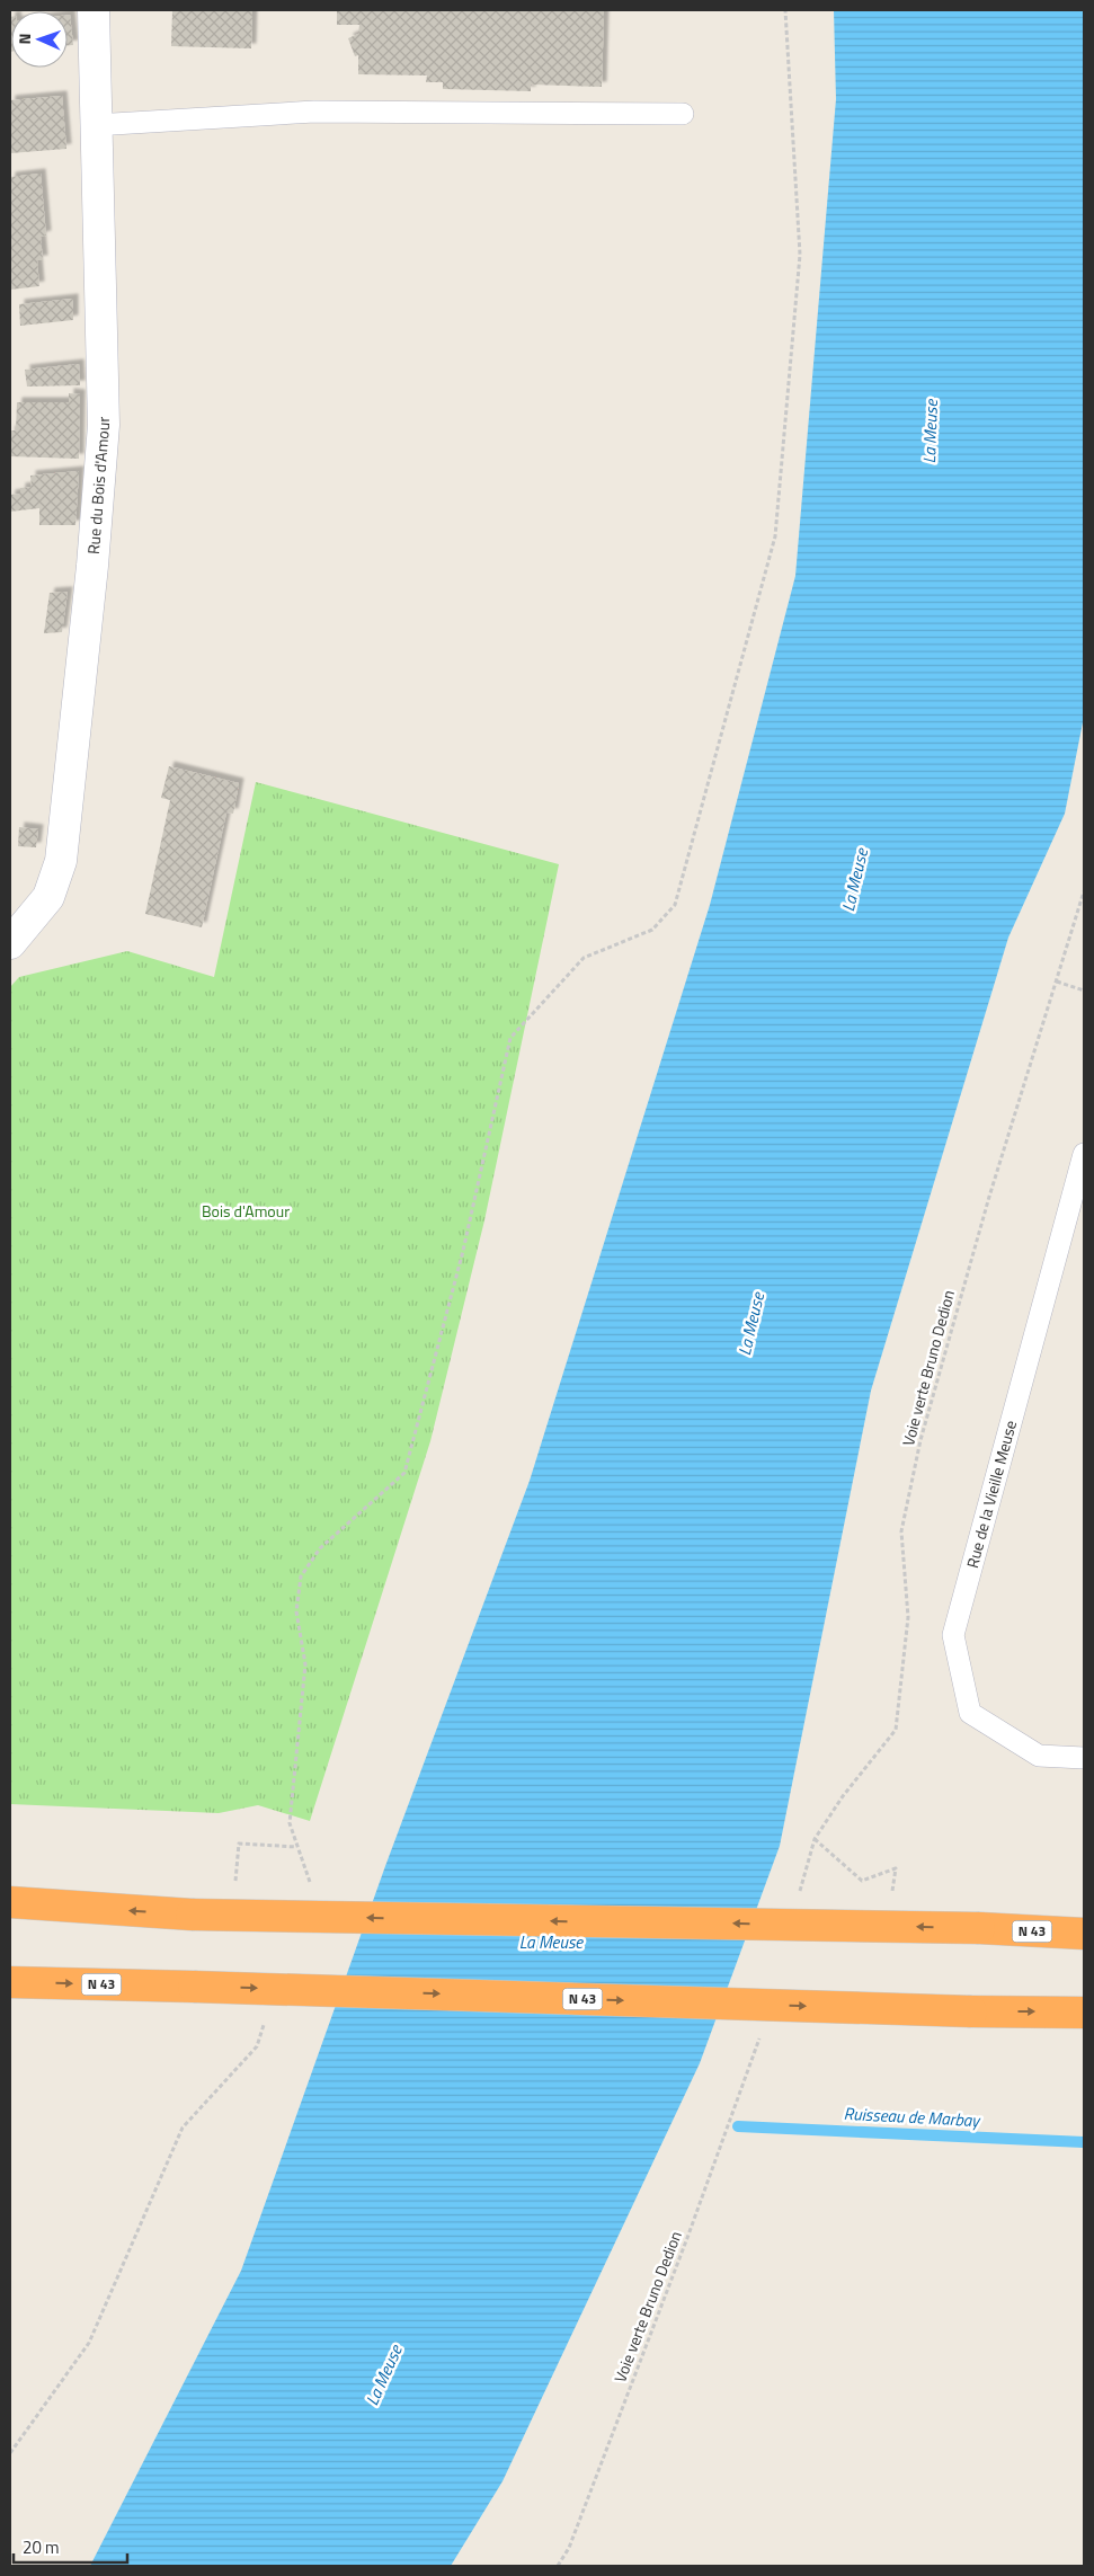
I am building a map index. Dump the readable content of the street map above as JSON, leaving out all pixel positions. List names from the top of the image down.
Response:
{
  "streets": {
    "highway": ["N 43"],
    "street": ["Rue du Bois d'Amour"],
    "lane": ["Rue de la Vieille Meuse"],
    "path": ["Voie verte Bruno Dedion"]
  },
  "water": ["La Meuse", "Ruisseau de Marbay"],
  "parks": ["Bois d'Amour"],
  "scale_bar": "20 m",
  "north": "left"
}
